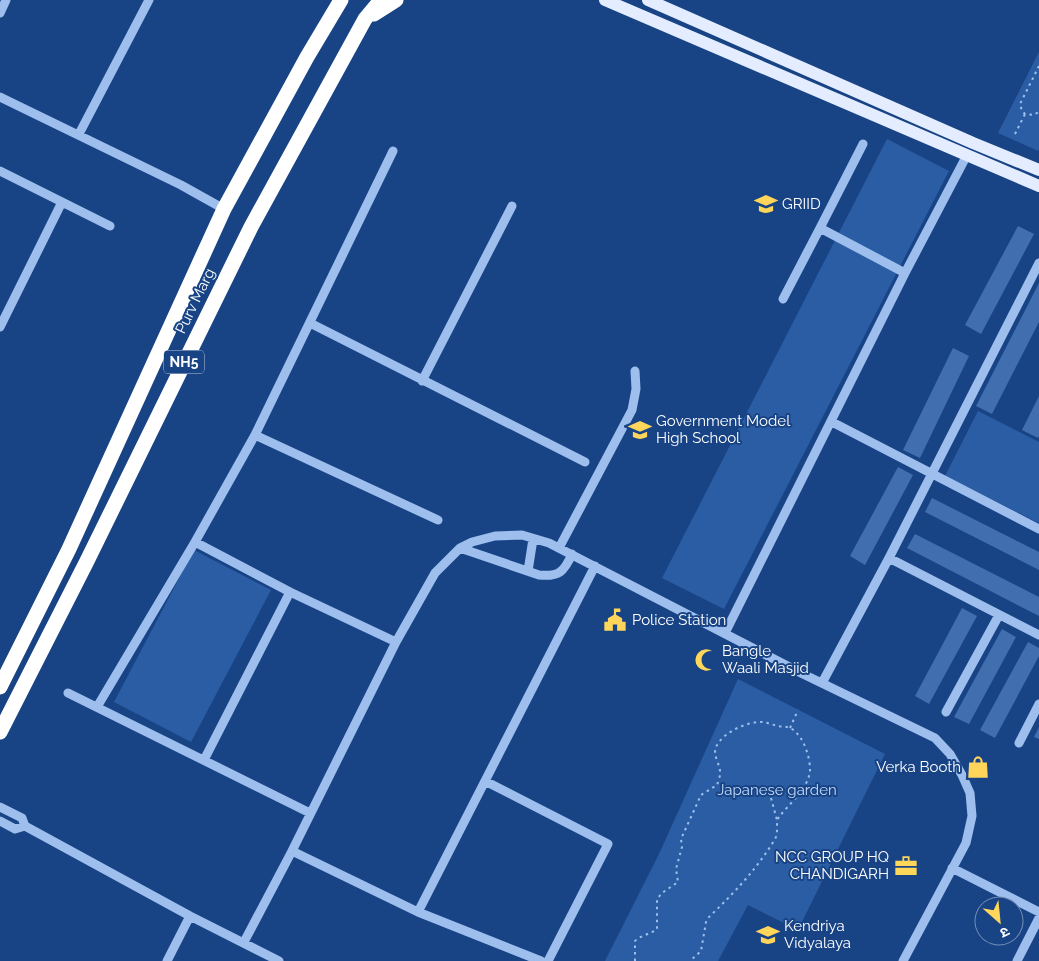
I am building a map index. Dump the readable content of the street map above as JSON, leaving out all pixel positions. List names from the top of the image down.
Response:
{
  "streets": {
    "highway": ["Purv Marg", "NH5"]
  },
  "parks": ["Japanese garden"],
  "places": {
    "school or university": ["GRIID", "Government Model High School", "Kendriya Vidyalaya"],
    "public building": ["Police Station"],
    "mosque": ["Bangle Waali Masjid"],
    "shop": ["Verka Booth"],
    "office": ["NCC GROUP HQ CHANDIGARH"]
  },
  "north": "bottom right"
}
